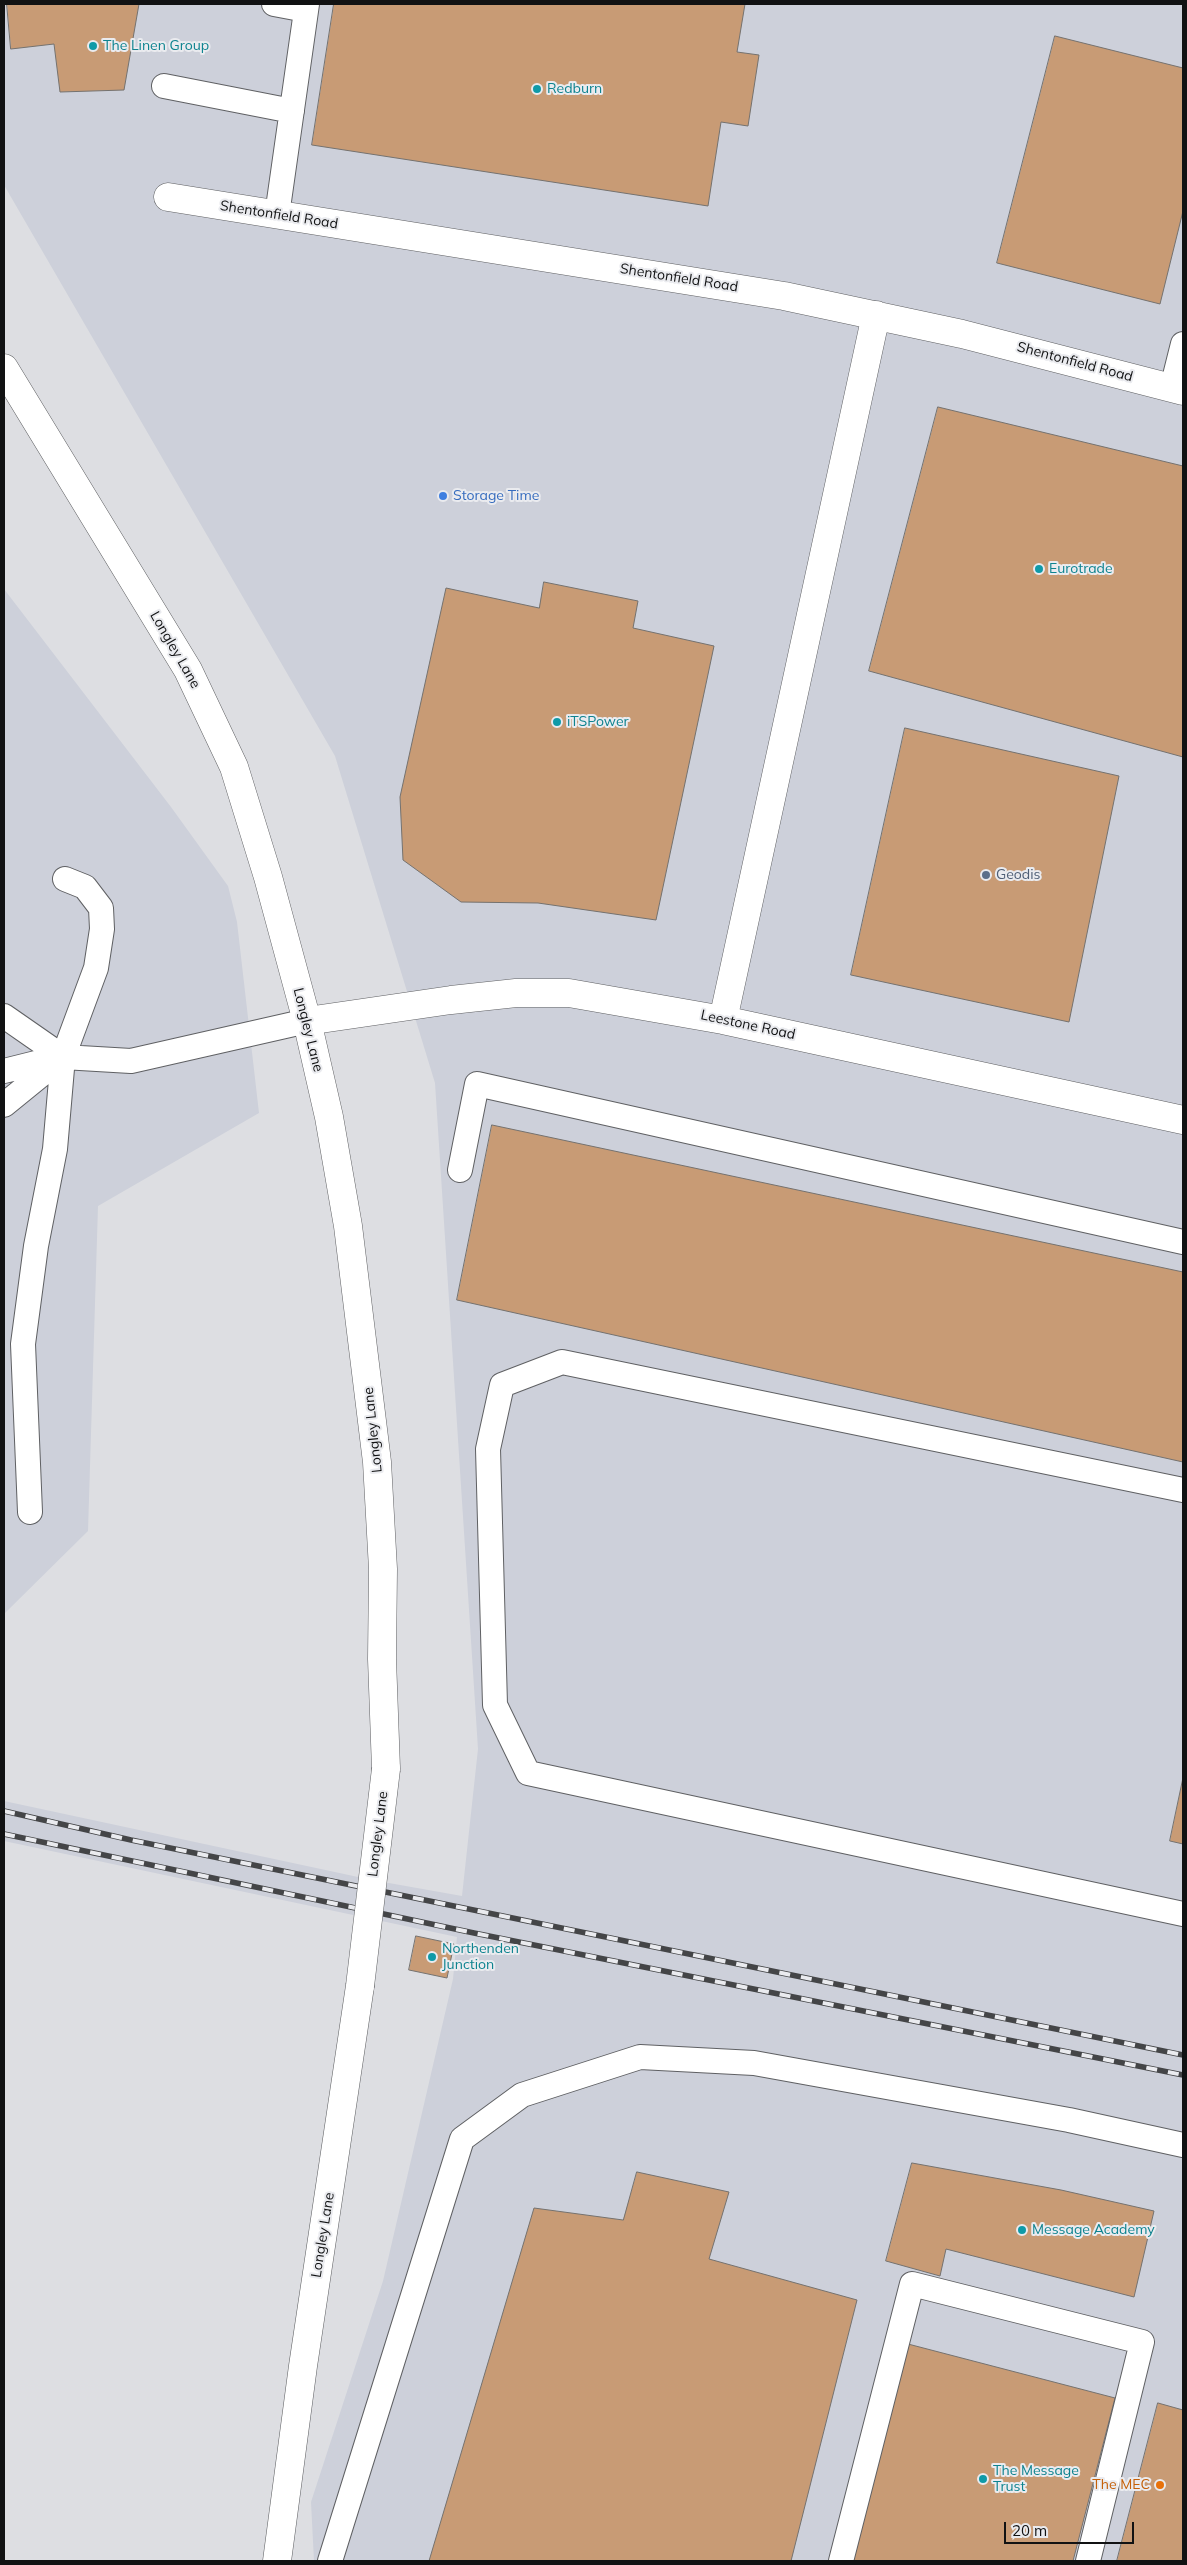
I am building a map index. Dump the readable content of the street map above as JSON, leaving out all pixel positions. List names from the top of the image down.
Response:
{
  "streets": {
    "street": ["Shentonfield Road", "Longley Lane", "Leestone Road"]
  },
  "crossings": [
    ["Longley Lane", "Leestone Road"]
  ],
  "places": [
    "The Linen Group",
    "Redburn",
    "Storage Time",
    "Eurotrade",
    "iTSPower",
    "Geodis",
    "Northenden Junction",
    "Message Academy",
    "The Message Trust",
    "The MEC"
  ],
  "scale_bar": "20 m"
}
